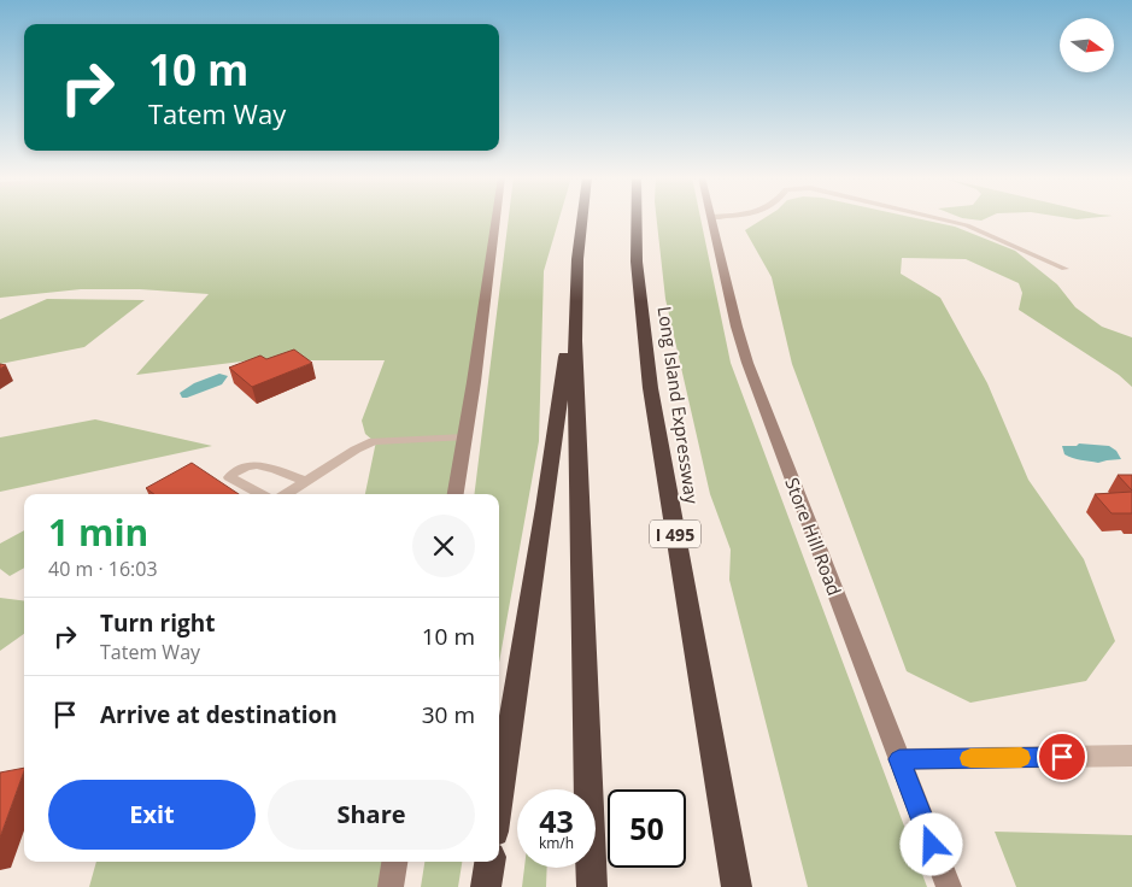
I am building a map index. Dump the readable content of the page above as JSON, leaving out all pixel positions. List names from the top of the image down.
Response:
{
  "streets": {
    "highway": ["Long Island Expressway", "I 495"],
    "main road": ["Store Hill Road"]
  },
  "north": "right",
  "page": {
    "turn": ["10 m", "Tatem Way"],
    "heading": ["1 min", "40 m · 16:03"],
    "list": [
      {
        "name": "Turn right",
        "note": "Tatem Way",
        "value": "10 m"
      },
      {
        "name": "Arrive at destination",
        "value": "30 m"
      }
    ],
    "buttons": ["Exit", "Share"],
    "speed": "43 km/h",
    "limit": "50"
  }
}
